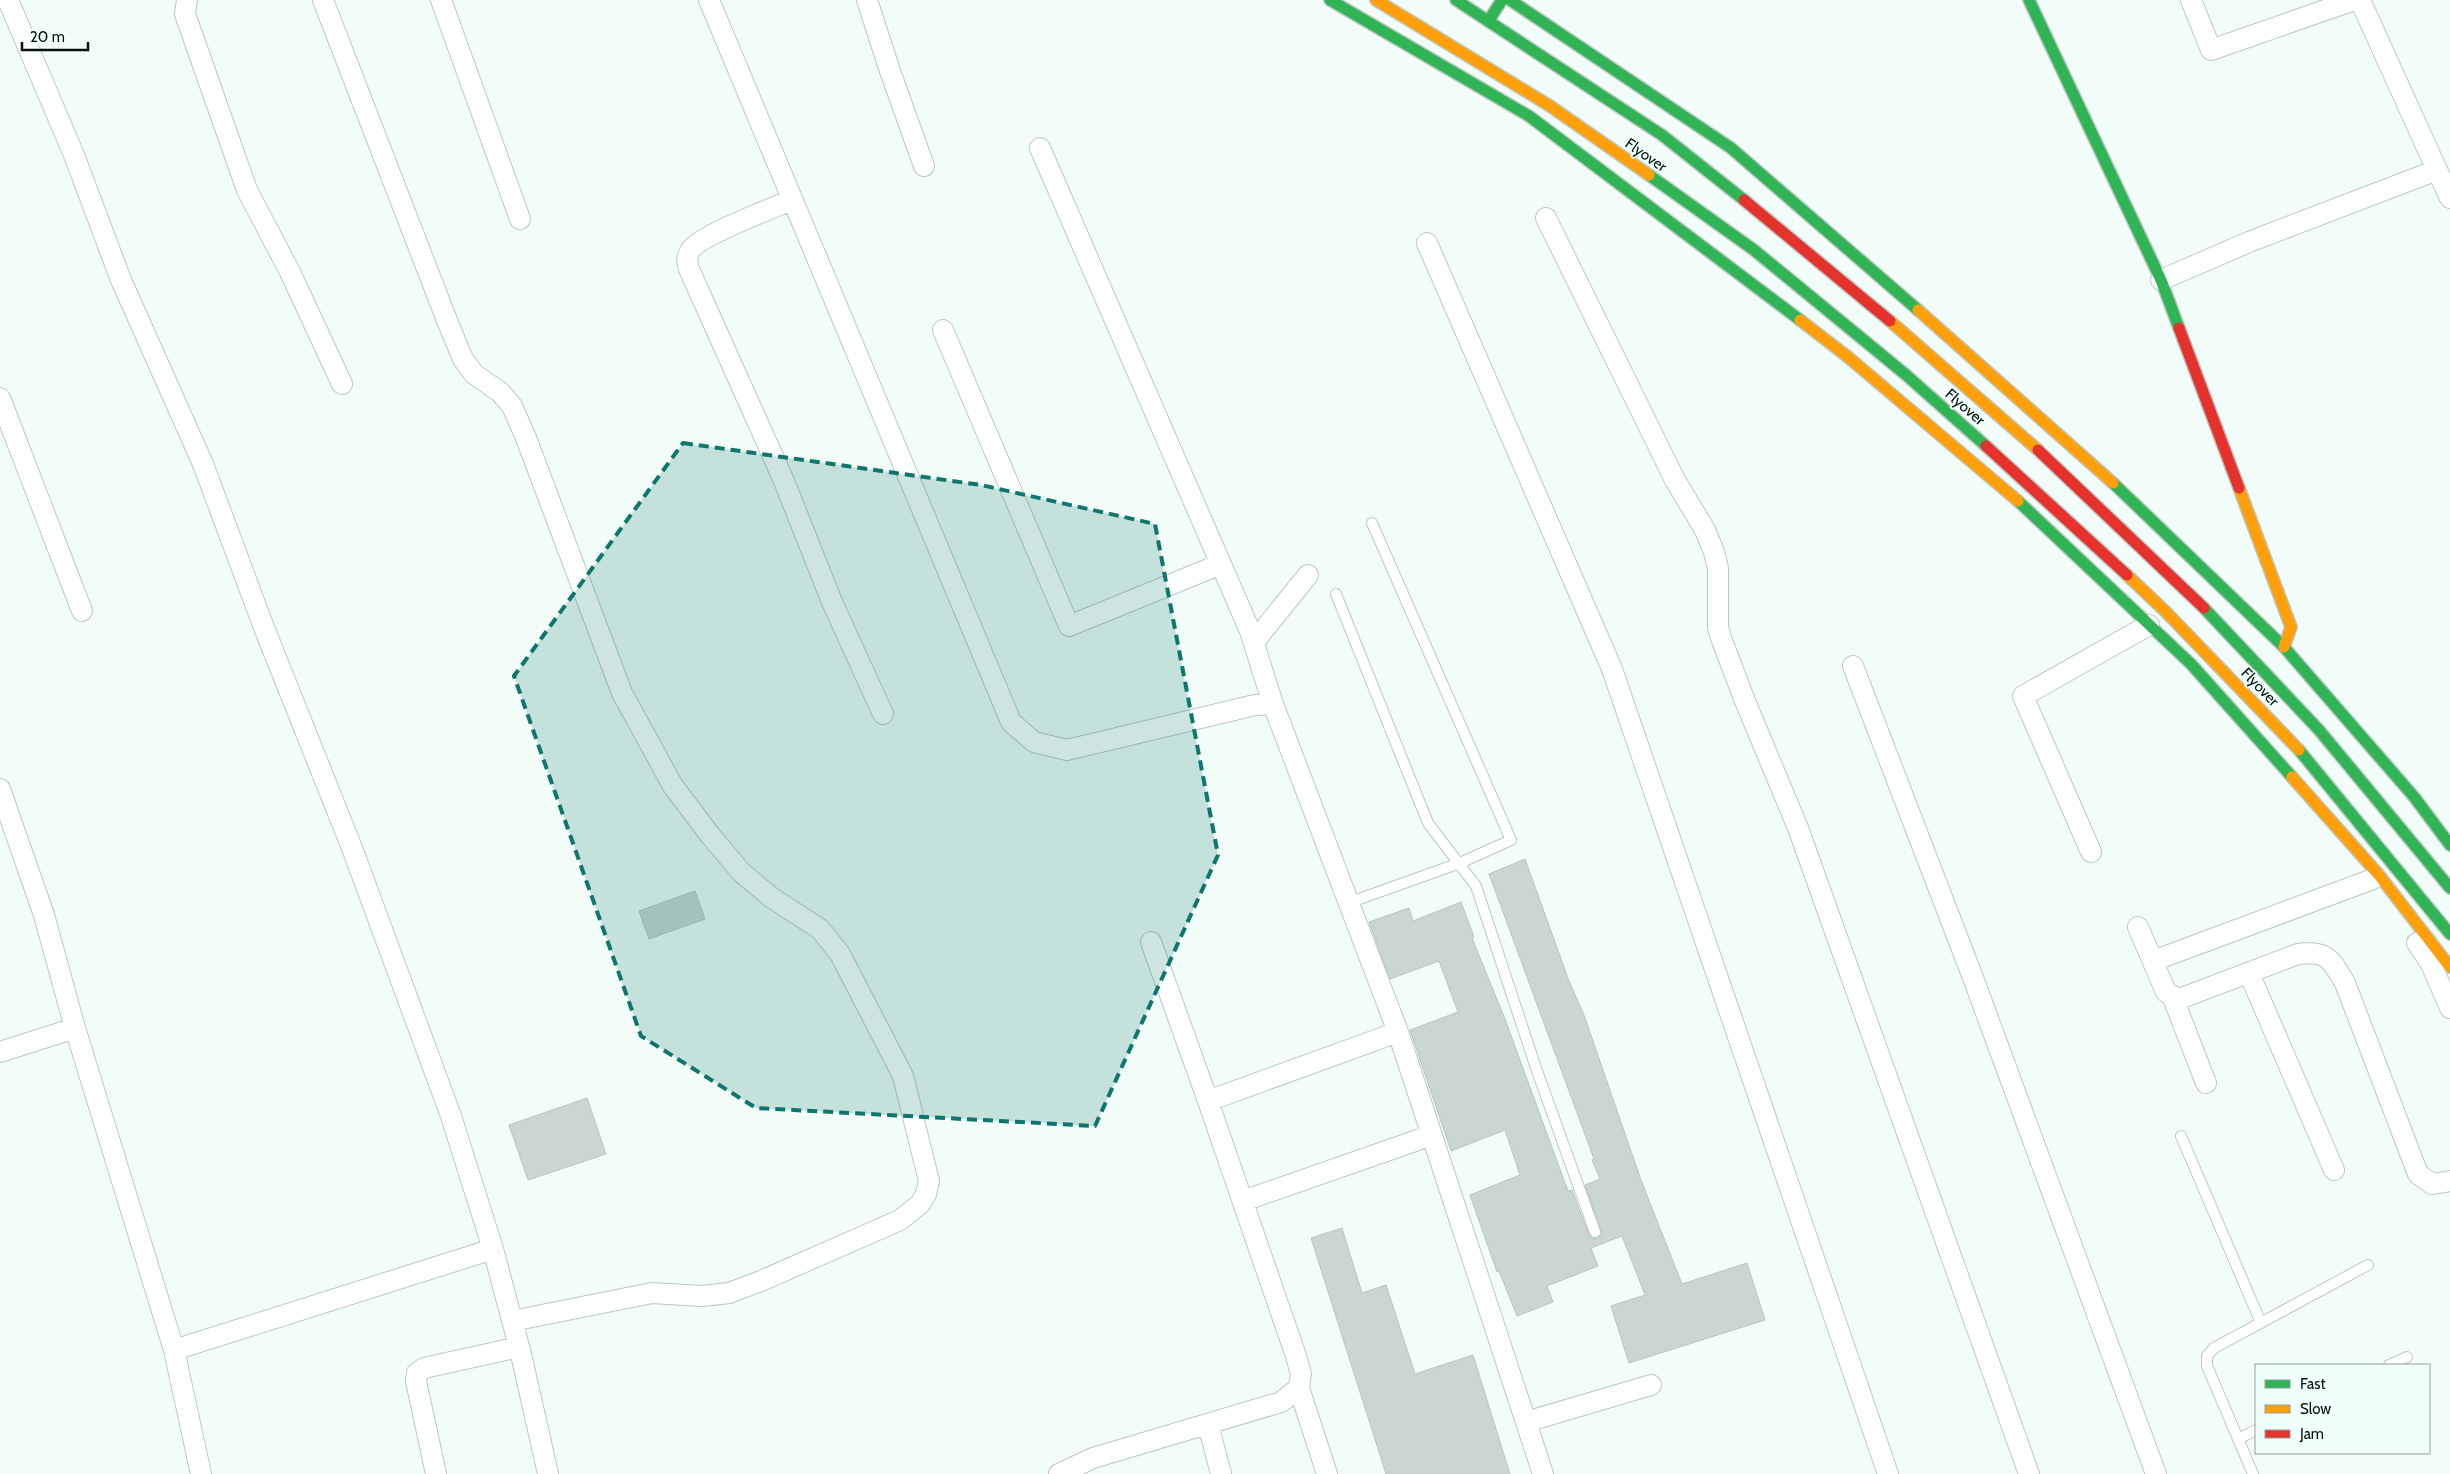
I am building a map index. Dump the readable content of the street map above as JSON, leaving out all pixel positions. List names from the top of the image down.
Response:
{
  "streets": {
    "street": ["Flyover"]
  },
  "legend": ["Fast", "Slow", "Jam"],
  "scale_bar": "20 m"
}
